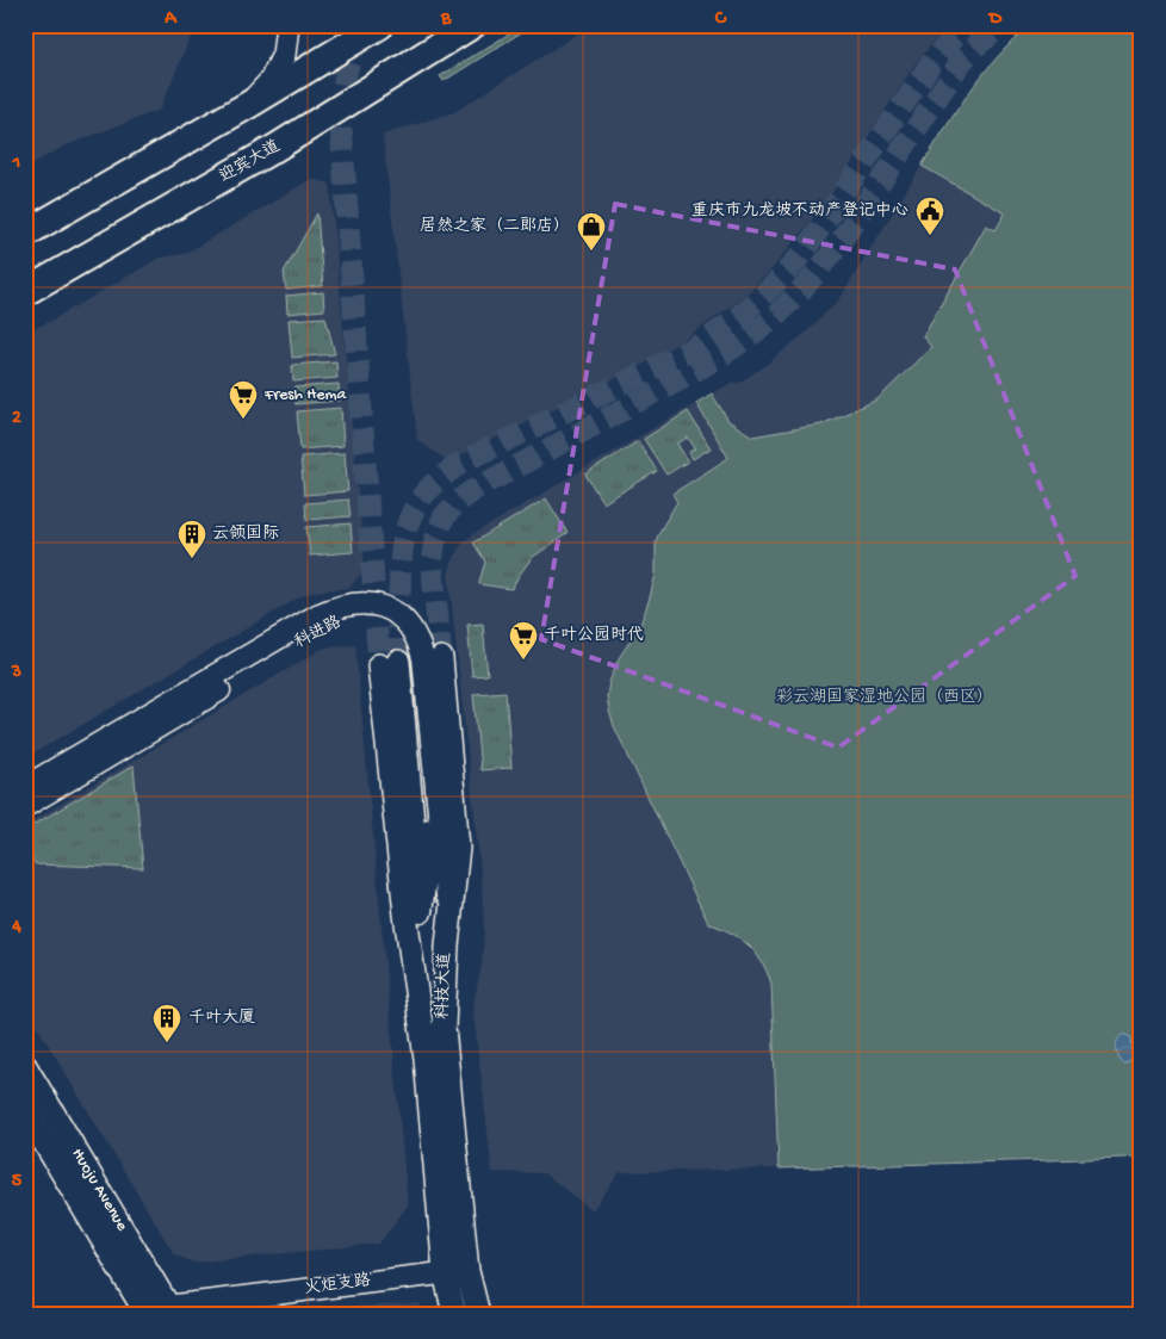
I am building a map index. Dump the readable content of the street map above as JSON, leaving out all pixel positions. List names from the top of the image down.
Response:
{
  "streets": {
    "highway": ["迎宾大道"],
    "main road": ["科技大道", "Huoju Avenue"],
    "street": ["科进路", "火炬支路"]
  },
  "crossings": [
    ["科进路", "科技大道"],
    ["科技大道", "火炬支路"],
    ["Huoju Avenue", "火炬支路"]
  ],
  "parks": ["彩云湖国家湿地公园（西区）"],
  "places": {
    "public building": ["重庆市九龙坡不动产登记中心"],
    "shop": ["居然之家（二郎店）"],
    "supermarket": ["Fresh Hema", "千叶公园时代"],
    "building": ["云领国际", "千叶大厦"]
  },
  "grid": {
    "columns": [
      "A",
      "B",
      "C",
      "D"
    ],
    "rows": [
      "1",
      "2",
      "3",
      "4",
      "5"
    ]
  }
}
